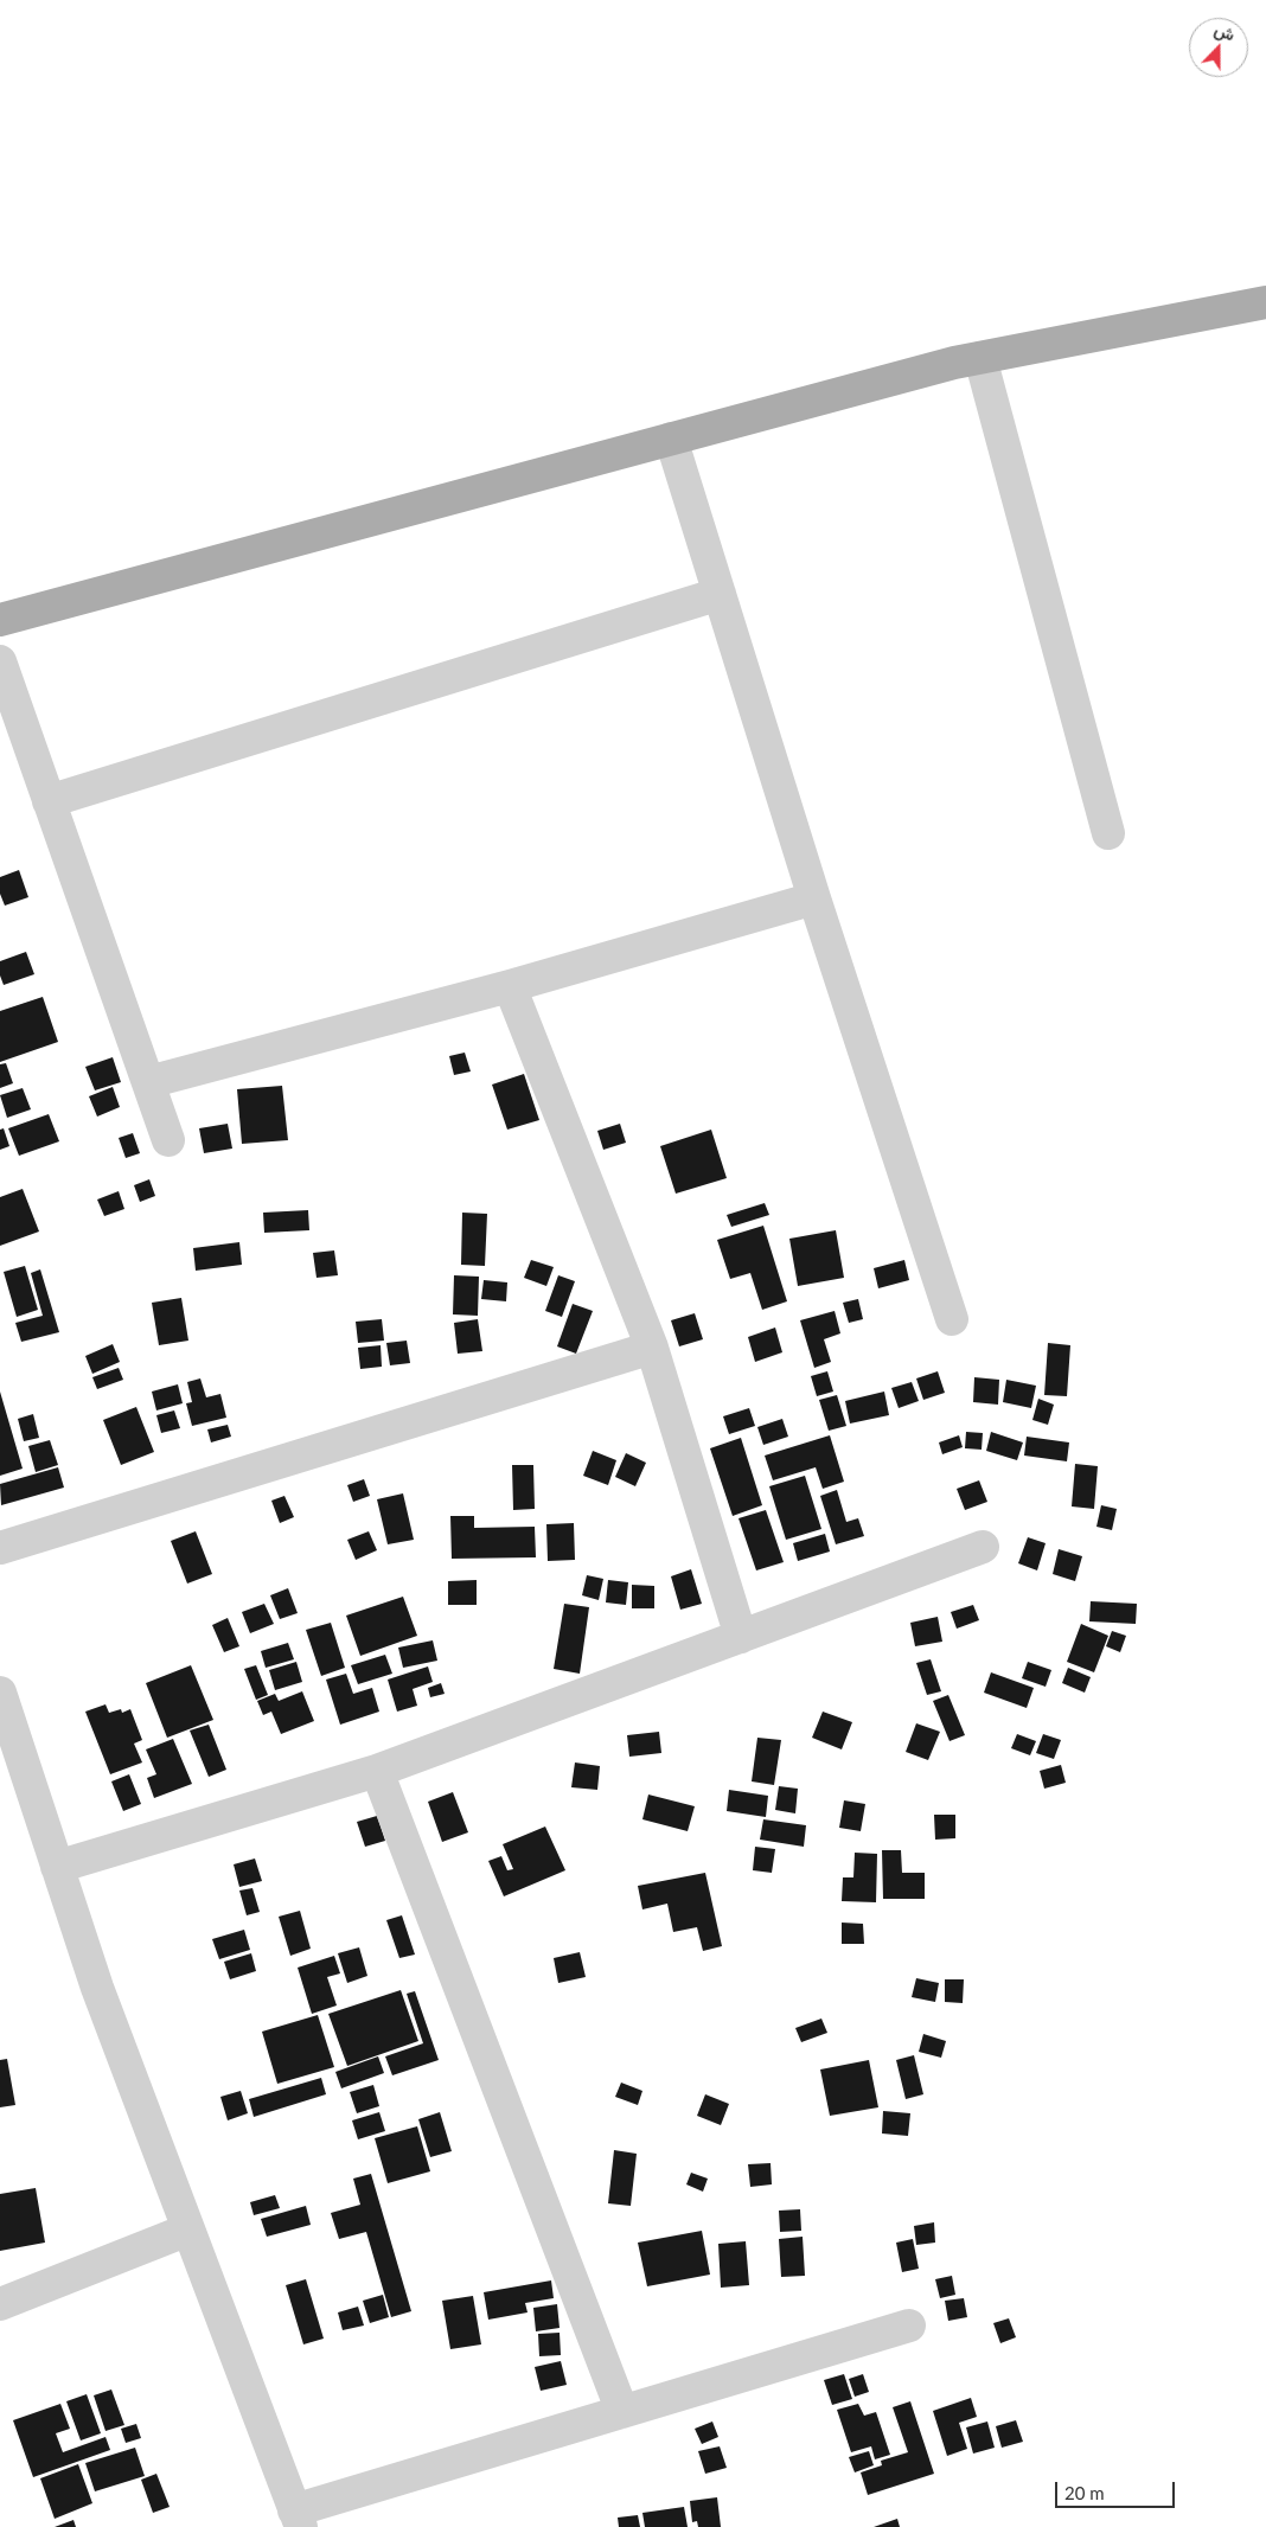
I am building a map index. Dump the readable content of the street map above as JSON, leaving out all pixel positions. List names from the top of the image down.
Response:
{
  "scale_bar": "20 m",
  "north": "top"
}
